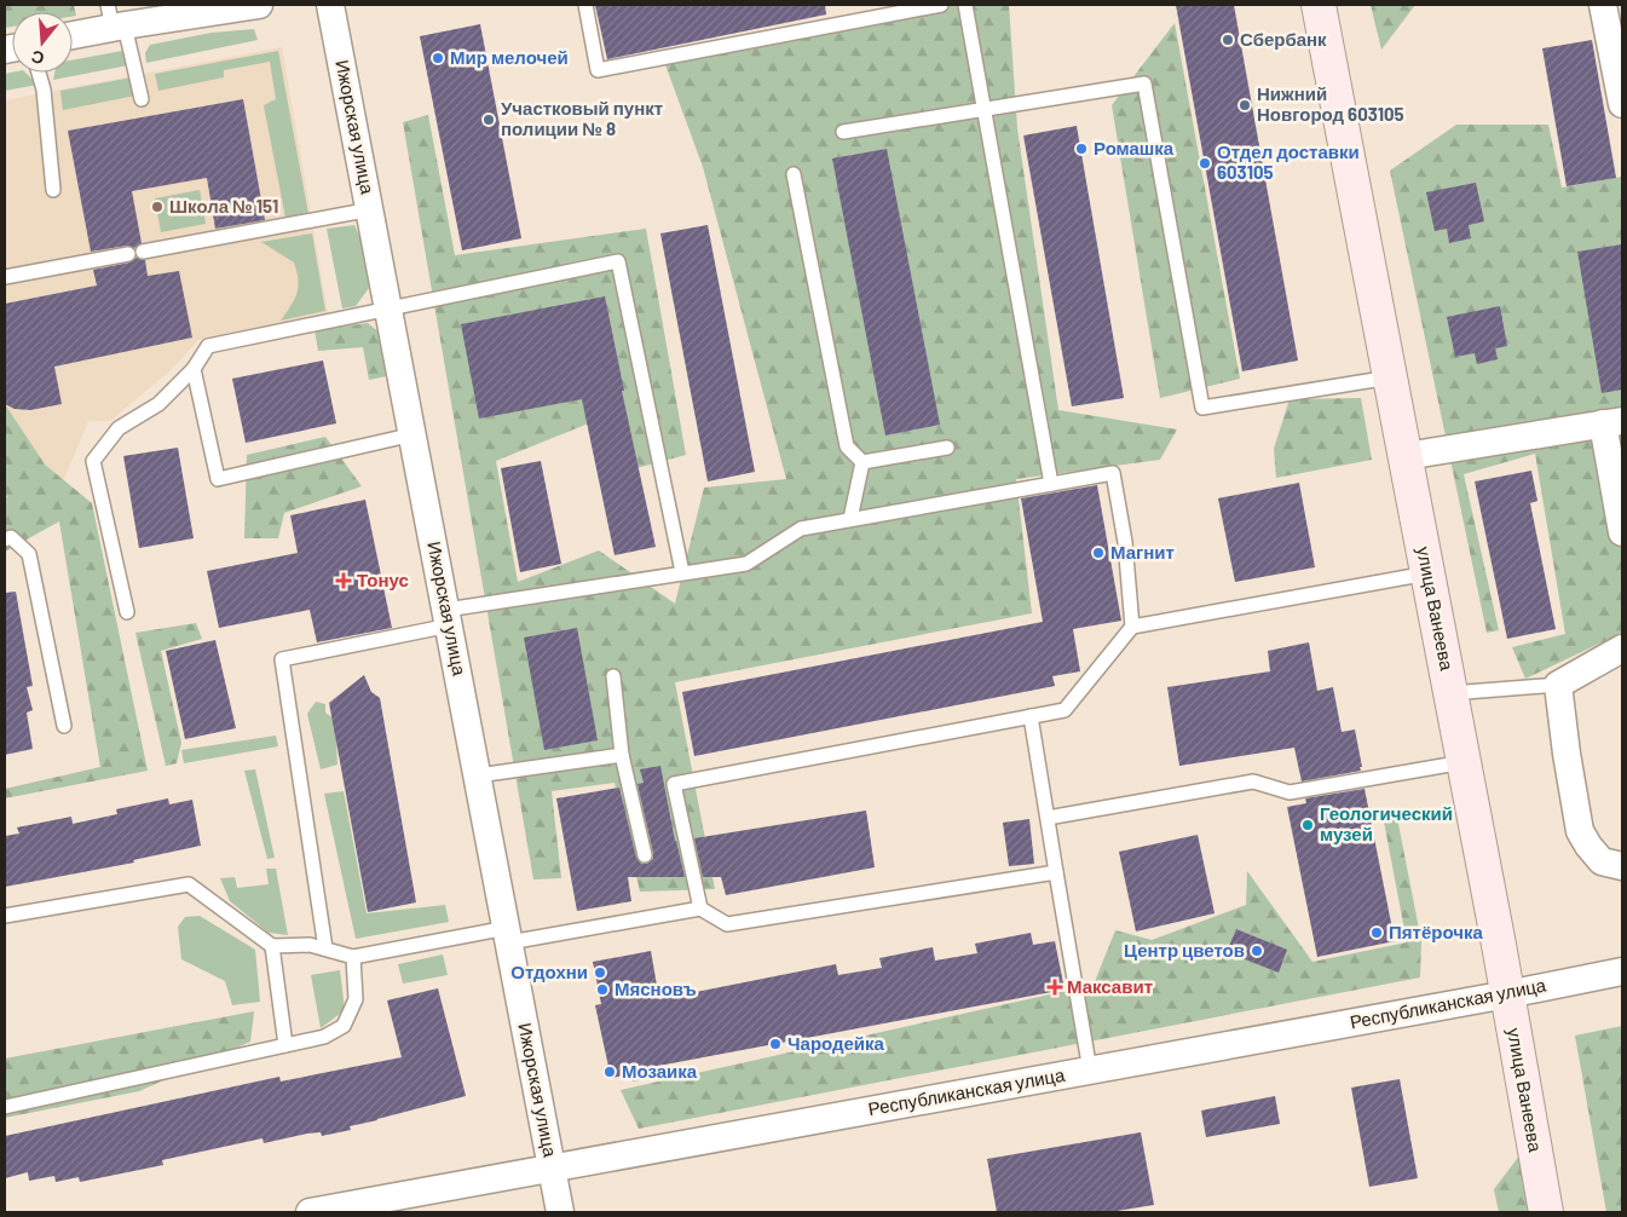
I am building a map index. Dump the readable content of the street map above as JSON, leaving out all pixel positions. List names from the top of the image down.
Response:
{
  "streets": {
    "main road": ["улица Ванеева"],
    "street": ["Ижорская улица", "Республиканская улица"]
  },
  "crossings": [
    ["Ижорская улица", "Республиканская улица"],
    ["улица Ванеева", "Республиканская улица"]
  ],
  "places": {
    "other": [
      "Сбербанк",
      "Мир мелочей",
      "Нижний Новгород 603105",
      "Участковый пункт полиции № 8",
      "Ромашка",
      "Отдел доставки 603105",
      "Школа № 151",
      "Магнит",
      "Геологический музей",
      "Пятёрочка",
      "Центр цветов",
      "Отдохни",
      "Мясновъ",
      "Чародейка",
      "Мозаика"
    ],
    "health": ["Тонус", "Максавит"]
  },
  "north": "bottom"
}
